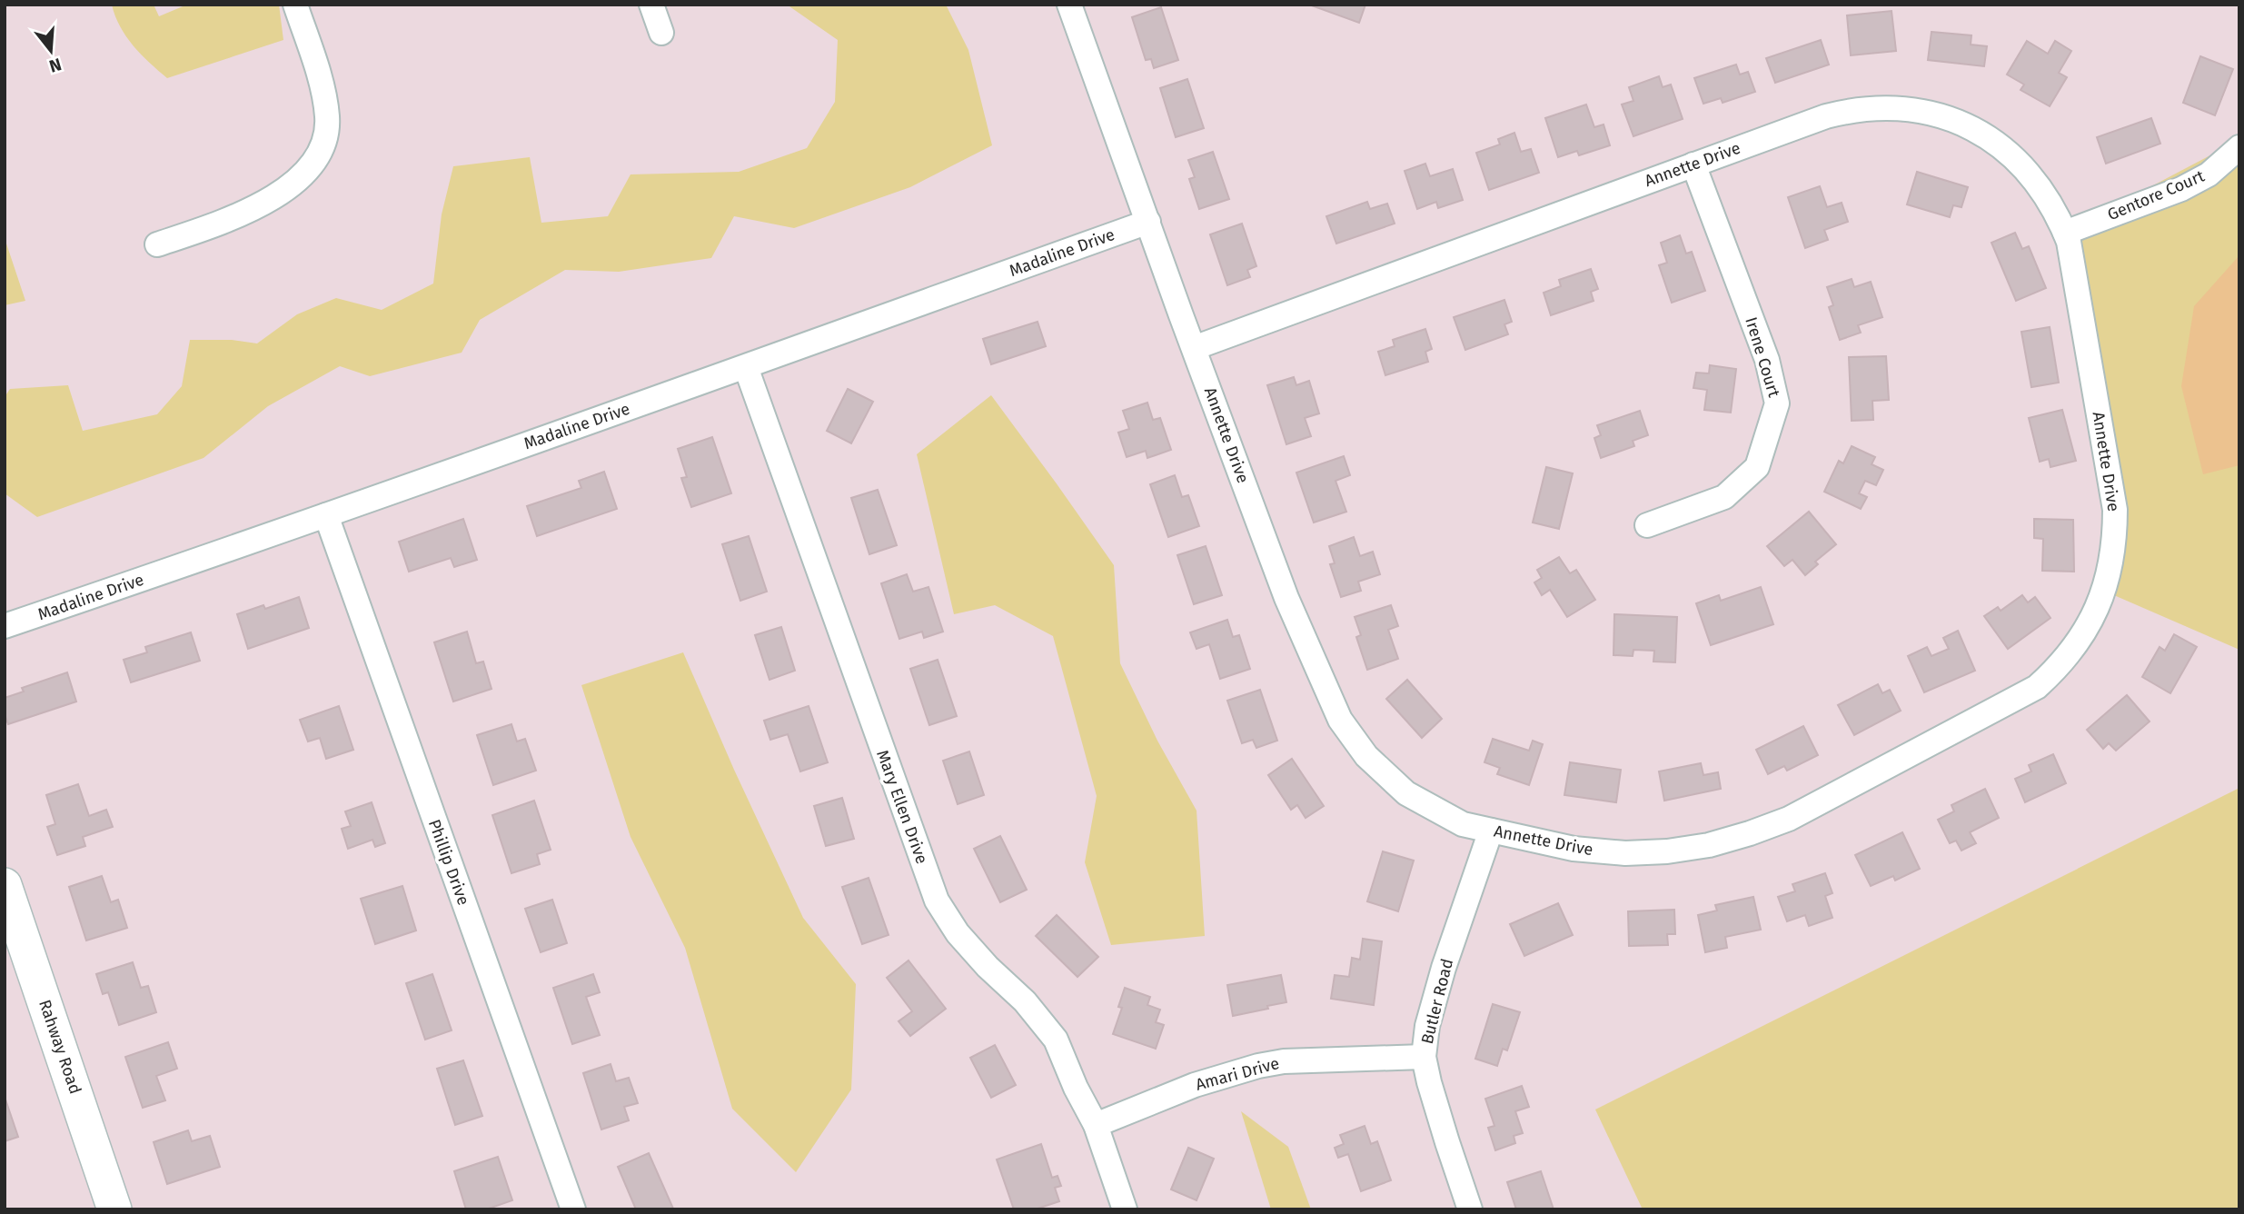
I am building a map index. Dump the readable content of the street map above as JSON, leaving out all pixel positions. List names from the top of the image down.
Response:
{
  "streets": {
    "street": [
      "Annette Drive",
      "Gentore Court",
      "Madaline Drive",
      "Irene Court",
      "Mary Ellen Drive",
      "Phillip Drive",
      "Butler Road",
      "Rahway Road",
      "Amari Drive"
    ]
  },
  "crossings": [
    ["Annette Drive", "Gentore Court"],
    ["Annette Drive", "Madaline Drive"],
    ["Annette Drive", "Irene Court"],
    ["Annette Drive", "Butler Road"],
    ["Madaline Drive", "Mary Ellen Drive"],
    ["Madaline Drive", "Phillip Drive"],
    ["Mary Ellen Drive", "Amari Drive"],
    ["Butler Road", "Amari Drive"]
  ],
  "north": "bottom"
}
